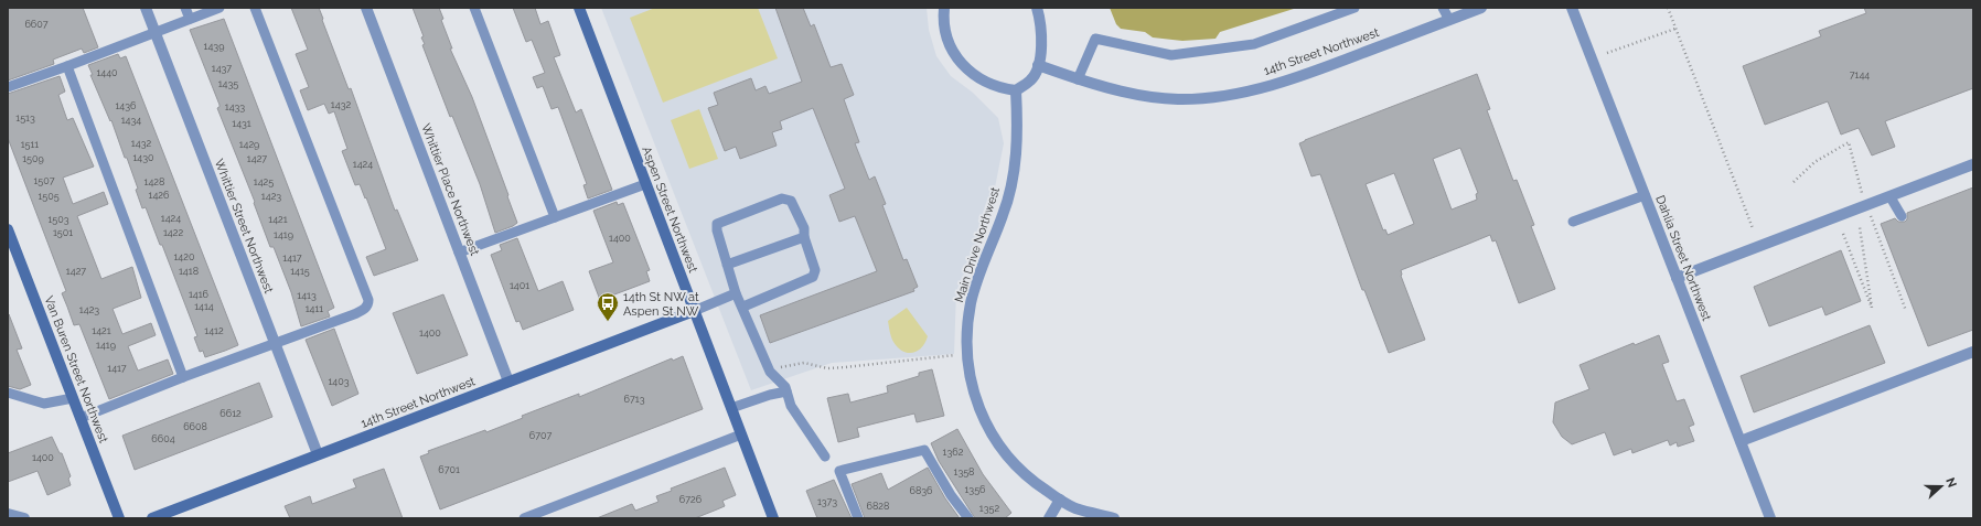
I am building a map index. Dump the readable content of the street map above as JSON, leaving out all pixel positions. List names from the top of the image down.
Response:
{
  "streets": {
    "street": [
      "14th Street Northwest",
      "Whittier Place Northwest",
      "Aspen Street Northwest",
      "Whittier Street Northwest",
      "Main Drive Northwest",
      "Dahlia Street Northwest",
      "Van Buren Street Northwest"
    ]
  },
  "crossings": [
    ["14th Street Northwest", "Whittier Place Northwest"],
    ["14th Street Northwest", "Aspen Street Northwest"],
    ["14th Street Northwest", "Whittier Street Northwest"]
  ],
  "places": {
    "bus stop": ["14th St NW at Aspen St NW"]
  },
  "house_numbers": [
    "6607",
    "1439",
    "1437",
    "1440",
    "7144",
    "1435",
    "1432",
    "1436",
    "1433",
    "1513",
    "1434",
    "1431",
    "1432",
    "1511",
    "1429",
    "1430",
    "1509",
    "1427",
    "1424",
    "1507",
    "1428",
    "1425",
    "1426",
    "1505",
    "1423",
    "1424",
    "1503",
    "1421",
    "1501",
    "1422",
    "1419",
    "1400",
    "1420",
    "1417",
    "1427",
    "1418",
    "1415",
    "1401",
    "1416",
    "1413",
    "1414",
    "1411",
    "1423",
    "1421",
    "1412",
    "1400",
    "1419",
    "1417",
    "1403",
    "6713",
    "6612",
    "6608",
    "6707",
    "6604",
    "1362",
    "1400",
    "6701",
    "1358",
    "1356",
    "6836",
    "6726",
    "1373",
    "6828",
    "1352"
  ],
  "north": "right"
}
